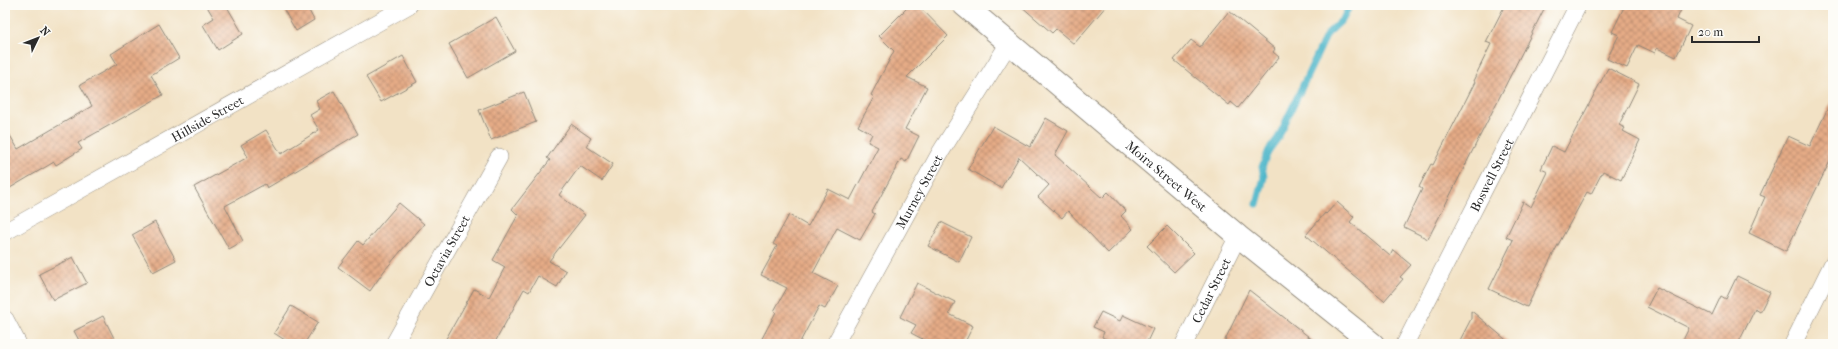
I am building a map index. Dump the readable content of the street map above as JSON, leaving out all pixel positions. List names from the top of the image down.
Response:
{
  "streets": {
    "main road": ["Moira Street West"],
    "street": [
      "Hillside Street",
      "Boswell Street",
      "Murney Street",
      "Octavia Street",
      "Cedar Street"
    ]
  },
  "crossings": [
    ["Moira Street West", "Murney Street"],
    ["Moira Street West", "Cedar Street"]
  ],
  "scale_bar": "20 m",
  "north": "top right"
}
